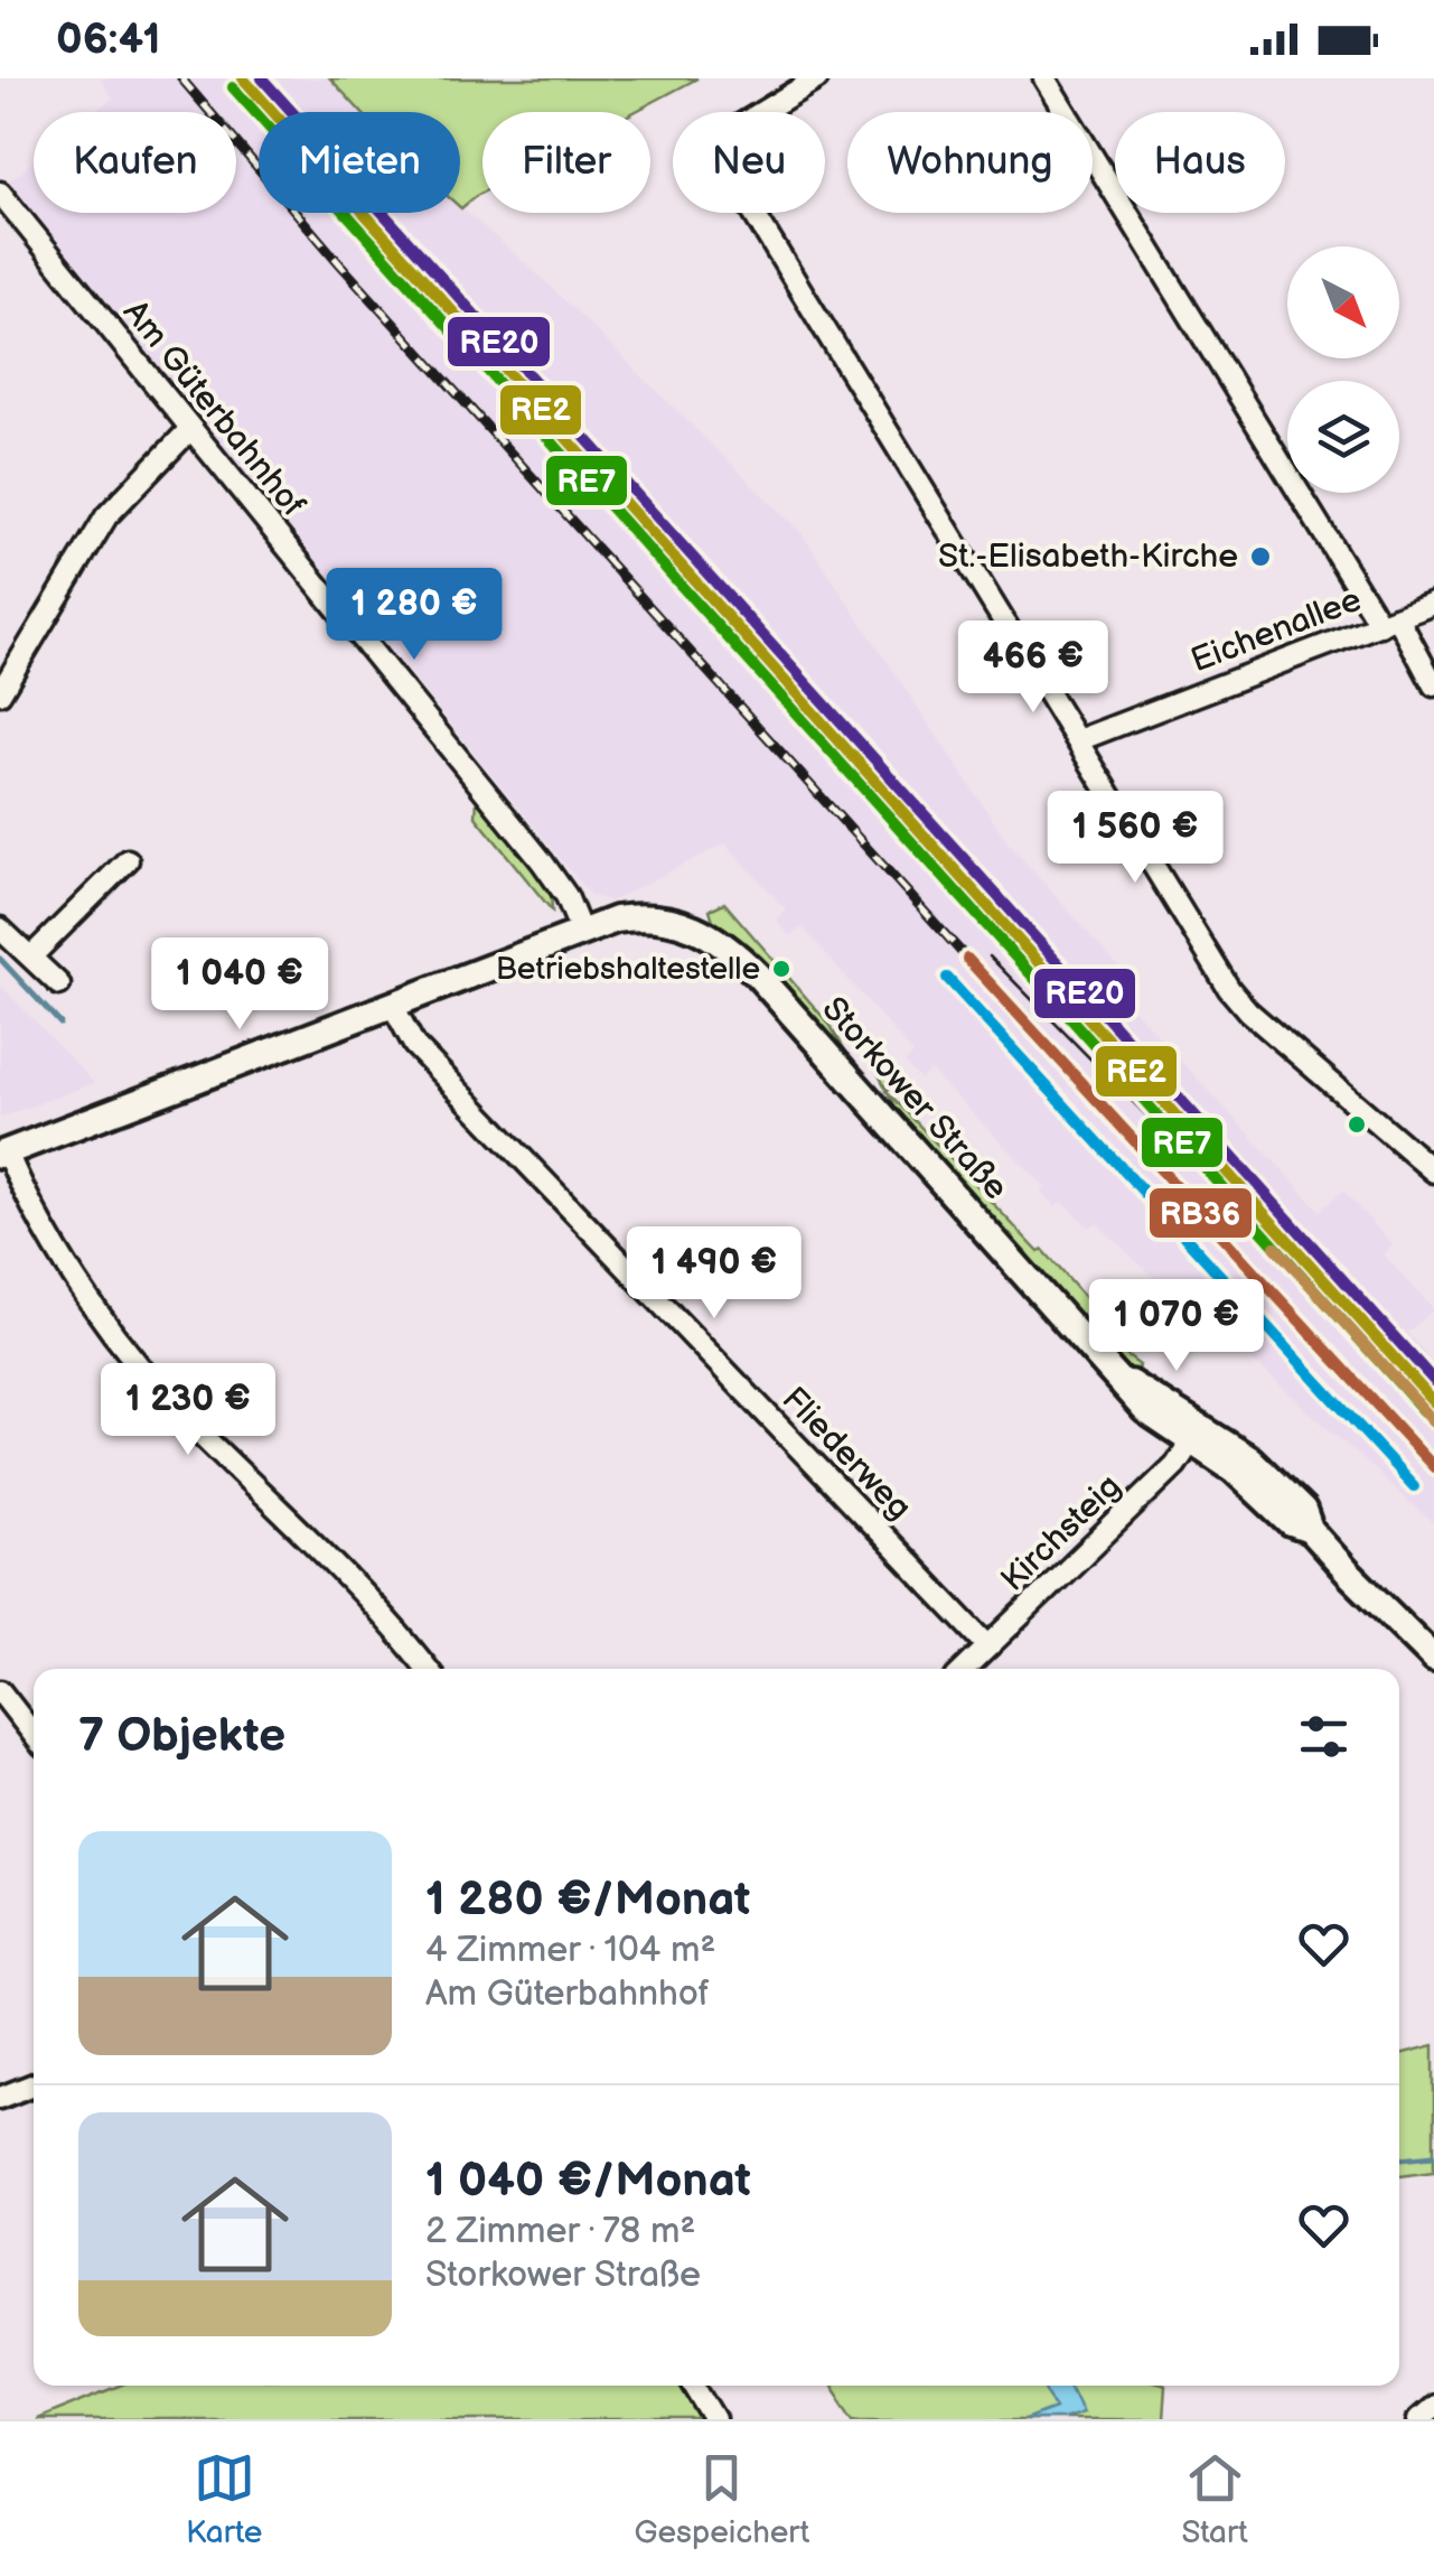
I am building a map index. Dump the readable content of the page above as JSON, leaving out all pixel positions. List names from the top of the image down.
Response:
{
  "streets": {
    "main road": ["Storkower Straße"],
    "street": [
      "Am Güterbahnhof",
      "Eichenallee",
      "Fliederweg",
      "Kirchsteig"
    ]
  },
  "crossings": [
    ["Am Güterbahnhof", "Storkower Straße"],
    ["Storkower Straße", "Fliederweg"],
    ["Storkower Straße", "Kirchsteig"],
    ["Fliederweg", "Kirchsteig"]
  ],
  "places": ["St.-Elisabeth-Kirche", "Betriebshaltestelle"],
  "lines": [
    "transit line RE2",
    "transit line RE20",
    "transit line RE7",
    "transit line RB36"
  ],
  "north": "bottom right",
  "page": {
    "status": "06:41",
    "chip": [
      "Kaufen",
      "Mieten",
      "Filter",
      "Neu",
      "Wohnung",
      "Haus"
    ],
    "price": [
      "1 280 €",
      "466 €",
      "1 560 €",
      "1 040 €",
      "1 490 €",
      "1 070 €",
      "1 230 €"
    ],
    "heading": "7 Objekte",
    "list": [
      {
        "name": "1 280 €/Monat",
        "note": "4 Zimmer · 104 m² · Am Güterbahnhof"
      },
      {
        "name": "1 040 €/Monat",
        "note": "2 Zimmer · 78 m² · Storkower Straße"
      }
    ],
    "tabs": ["Karte", "Gespeichert", "Start"]
  }
}
